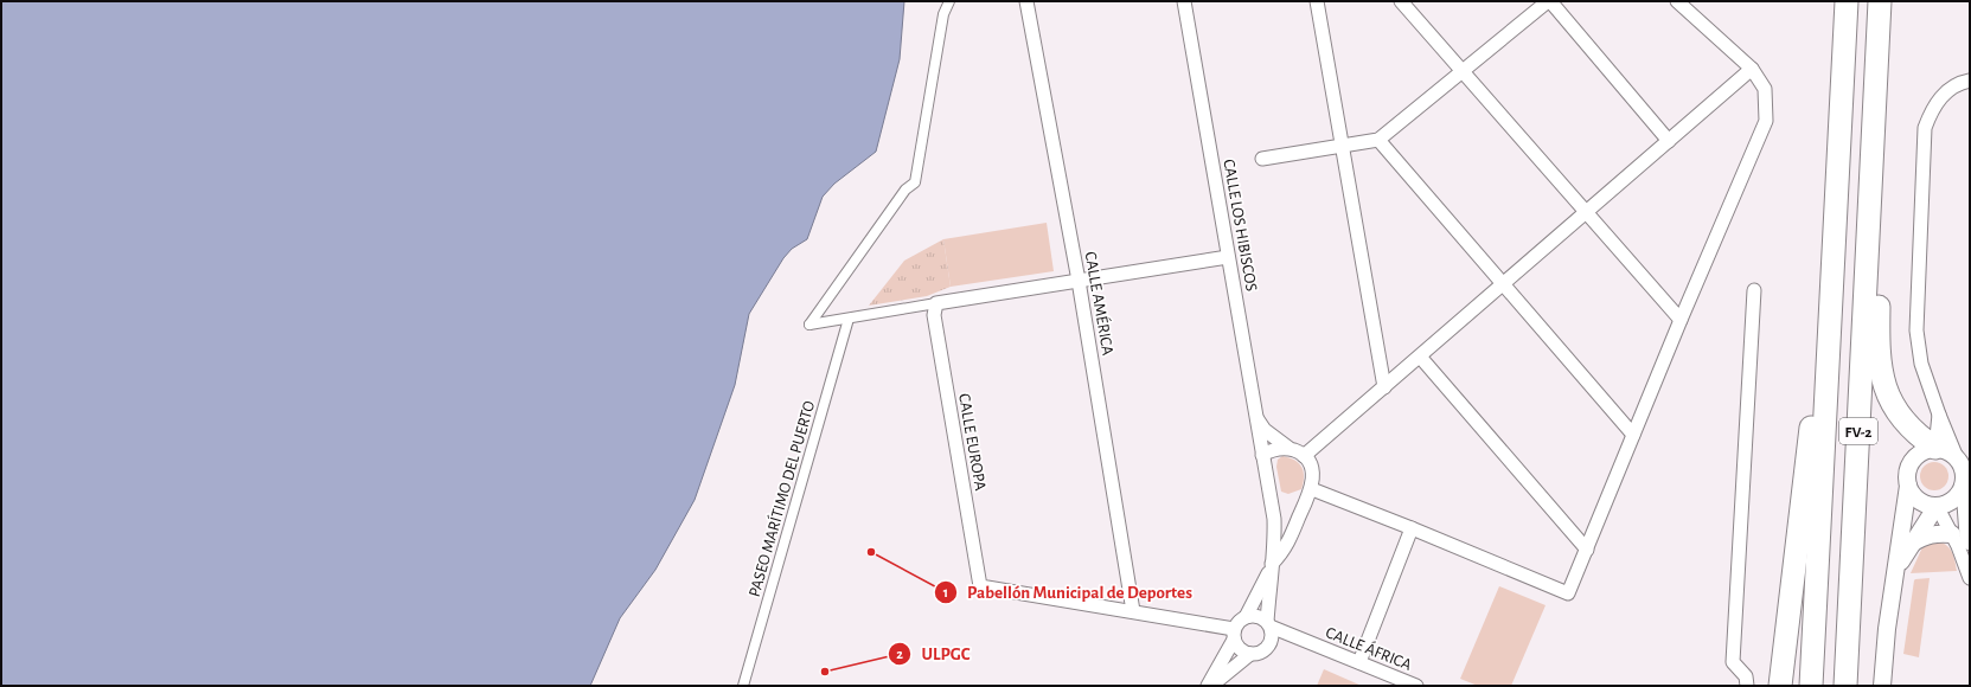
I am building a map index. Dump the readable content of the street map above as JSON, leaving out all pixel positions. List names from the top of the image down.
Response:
{
  "streets": {
    "highway": ["FV-2"],
    "street": [
      "CALLE LOS HIBISCOS",
      "CALLE AMÉRICA",
      "CALLE EUROPA",
      "PASEO MARÍTIMO DEL PUERTO",
      "CALLE ÁFRICA"
    ]
  },
  "crossings": [
    ["CALLE LOS HIBISCOS", "CALLE ÁFRICA"],
    ["CALLE AMÉRICA", "CALLE EUROPA"]
  ],
  "places": ["Pabellón Municipal de Deportes", "ULPGC"]
}
